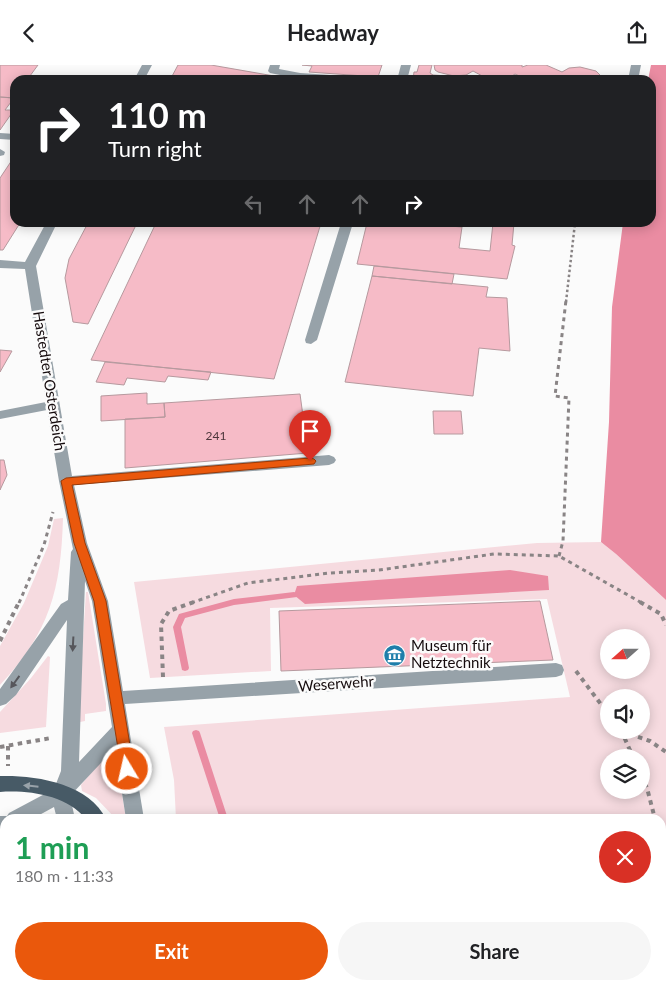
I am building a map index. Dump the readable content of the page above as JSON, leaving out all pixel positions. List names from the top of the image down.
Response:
{
  "streets": {
    "street": ["Hastedter Osterdeich", "Weserwehr"]
  },
  "crossings": [
    ["Hastedter Osterdeich", "Weserwehr"]
  ],
  "places": {
    "museum": ["Museum für Netztechnik"]
  },
  "house_numbers": ["241"],
  "north": "left",
  "page": {
    "header": "Headway",
    "turn": ["110 m", "Turn right"],
    "heading": ["1 min", "180 m · 11:33"],
    "buttons": ["Exit", "Share"]
  }
}
